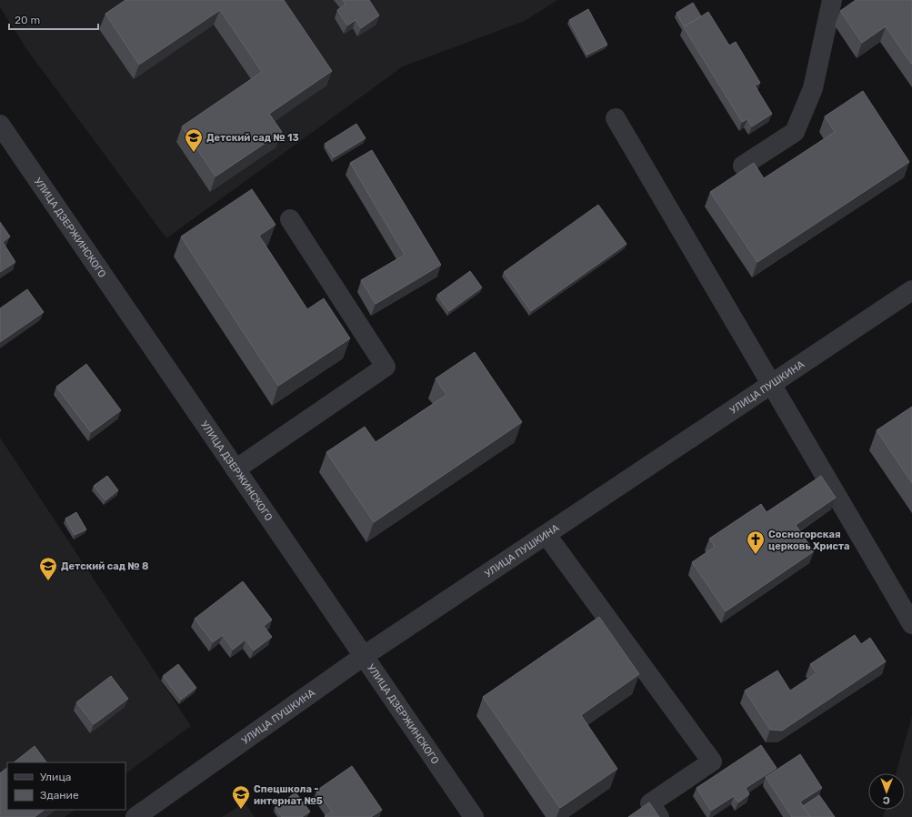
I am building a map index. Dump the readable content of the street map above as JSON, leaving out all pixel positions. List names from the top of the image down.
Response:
{
  "streets": {
    "street": ["УЛИЦА ДЗЕРЖИНСКОГО", "УЛИЦА ПУШКИНА"]
  },
  "crossings": [
    ["УЛИЦА ДЗЕРЖИНСКОГО", "УЛИЦА ПУШКИНА"]
  ],
  "places": {
    "school or university": ["Детский сад № 13", "Детский сад № 8", "Спецшкола - интернат №5"],
    "church": ["Сосногорская церковь Христа"]
  },
  "legend": ["Улица", "Здание"],
  "scale_bar": "20 m",
  "north": "bottom"
}
